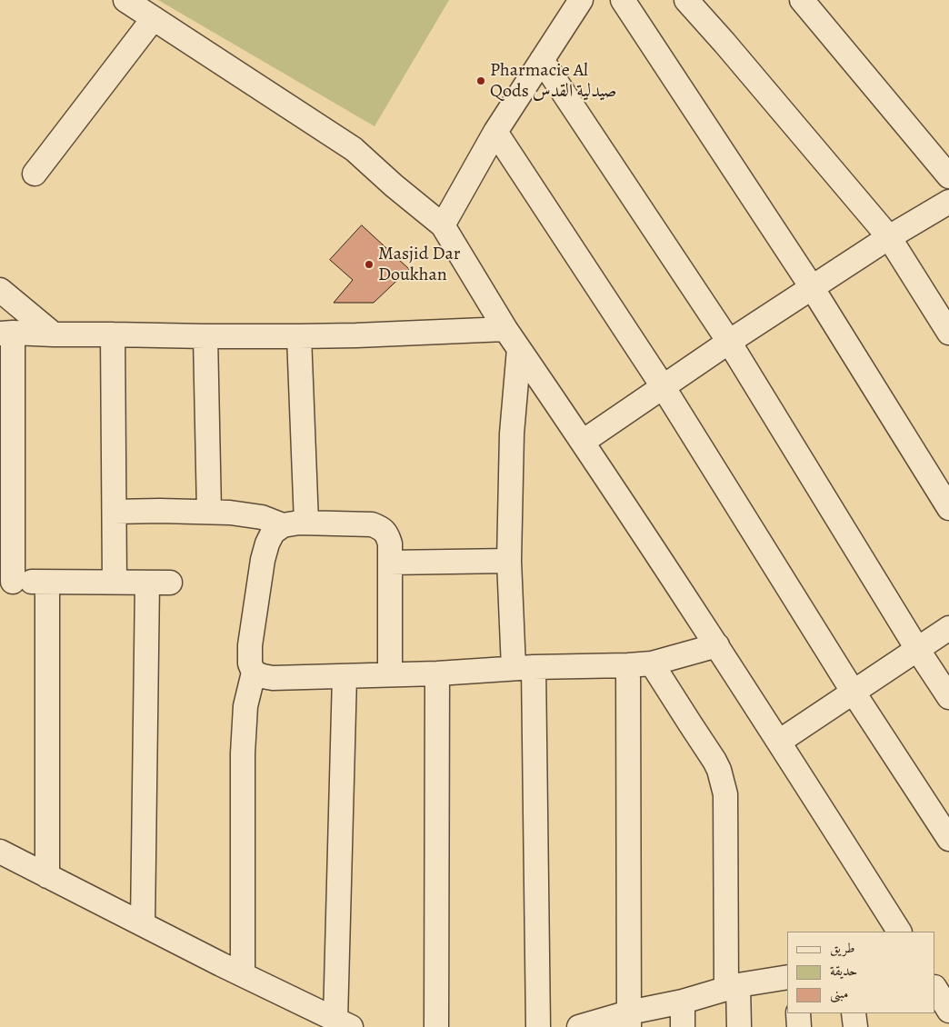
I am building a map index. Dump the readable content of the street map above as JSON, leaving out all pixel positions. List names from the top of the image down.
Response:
{
  "places": ["Pharmacie Al Qods صيدلية القدس", "Masjid Dar Doukhan"],
  "legend": ["طريق", "حديقة", "مبنى"]
}
